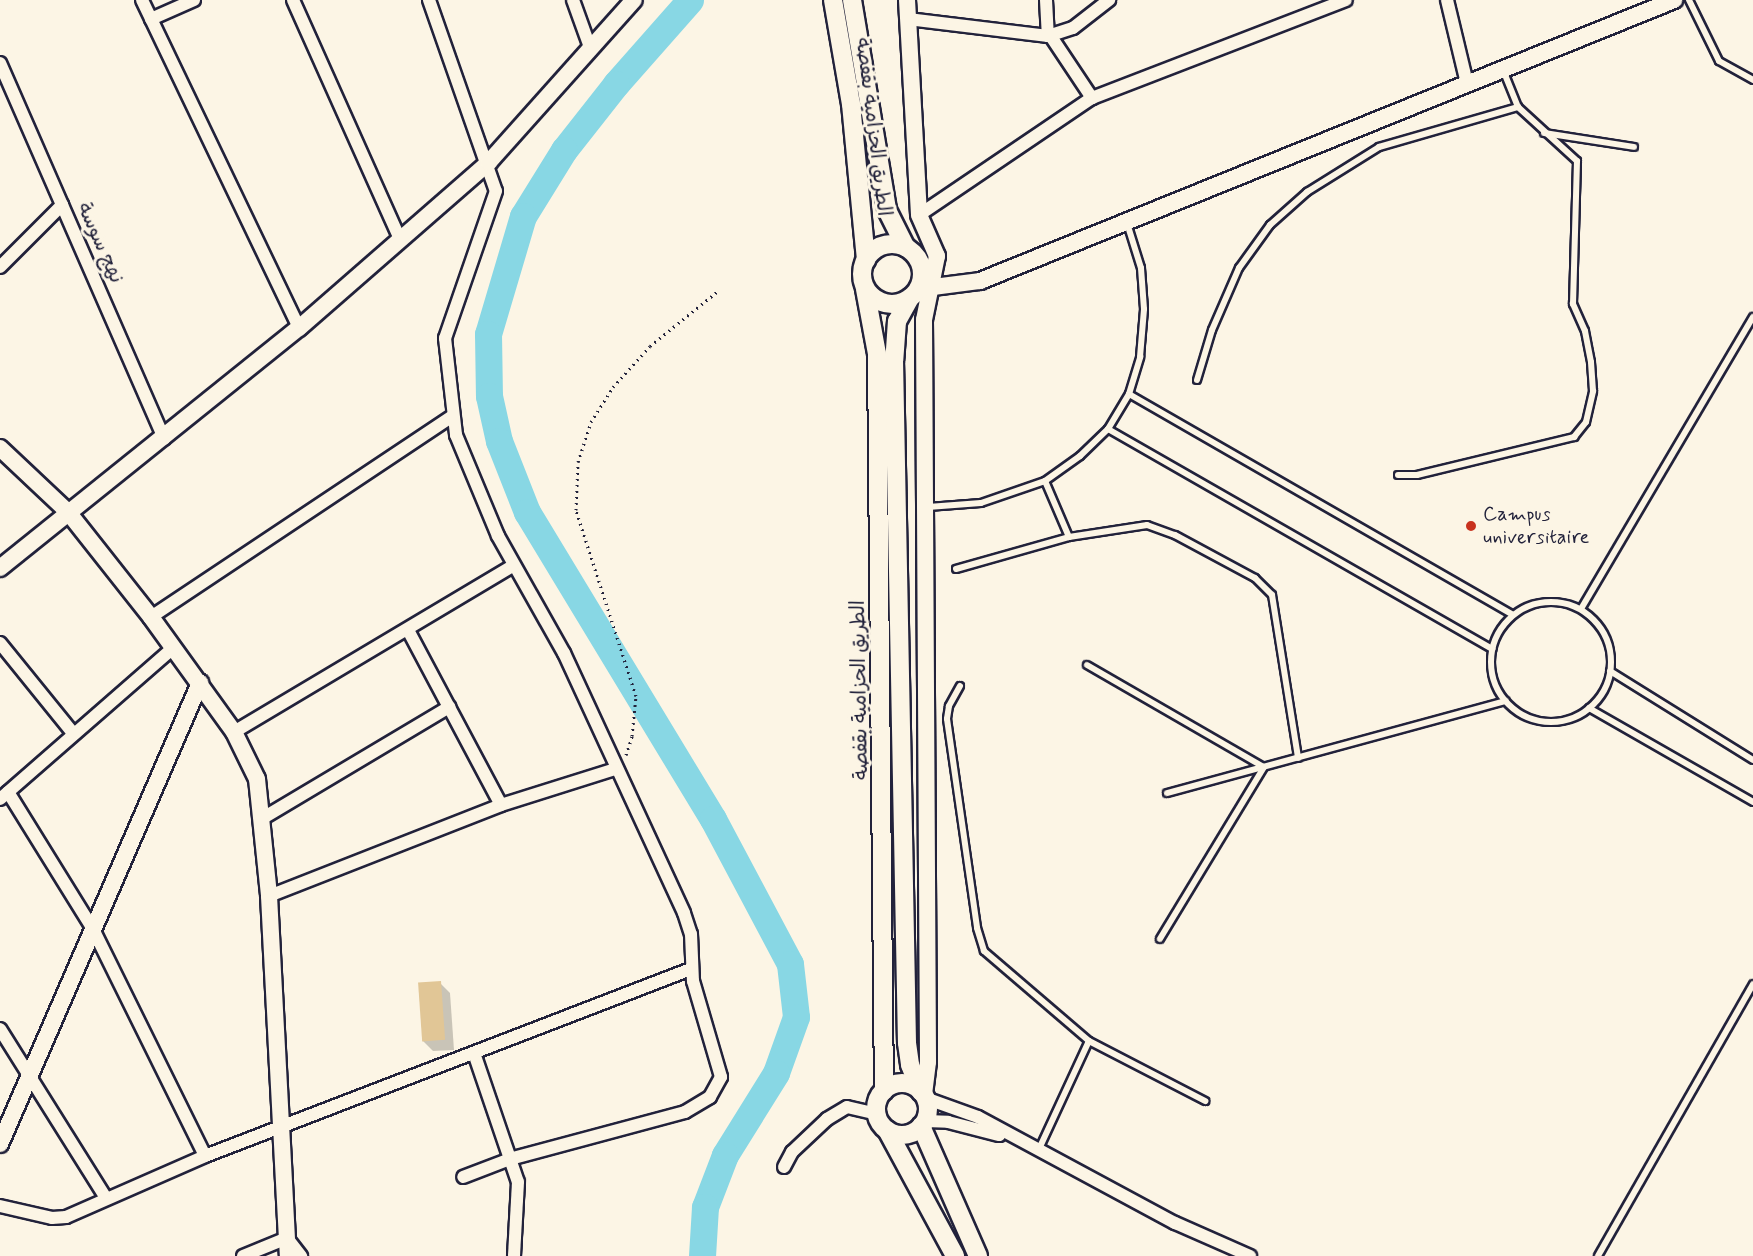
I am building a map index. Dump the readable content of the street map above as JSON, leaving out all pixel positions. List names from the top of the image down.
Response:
{
  "streets": {
    "main road": ["الطريق الحزامية بقفصة"],
    "street": ["نهج سوسة"]
  },
  "places": ["Campus universitaire"]
}
